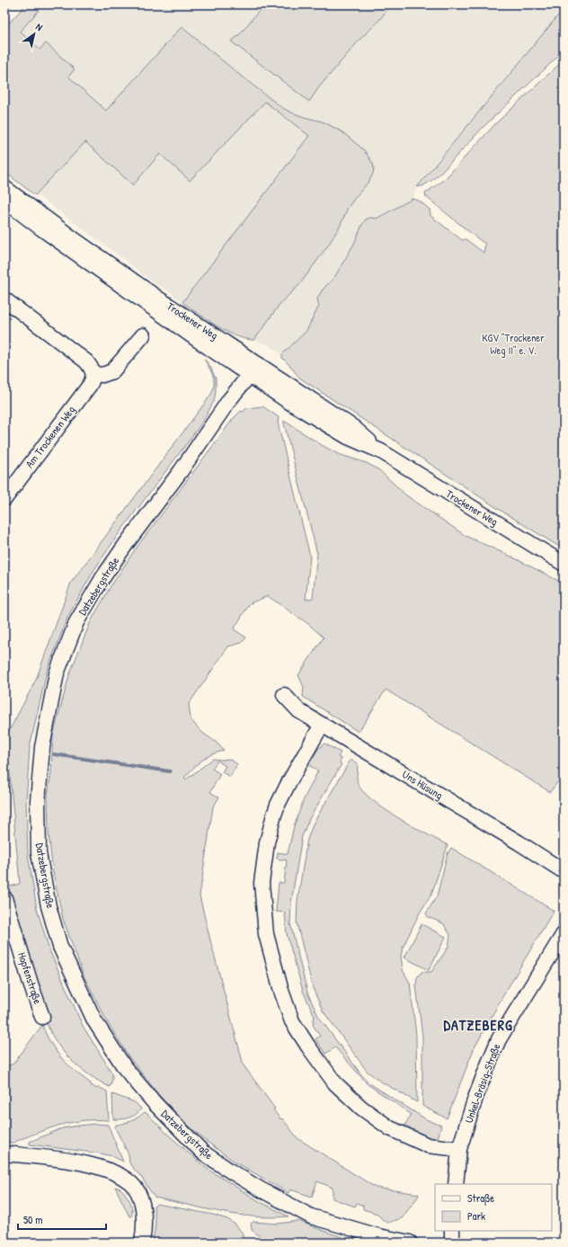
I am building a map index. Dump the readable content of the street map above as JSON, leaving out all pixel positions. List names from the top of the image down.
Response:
{
  "streets": {
    "street": [
      "Trockener Weg",
      "Am Trockenen Weg",
      "Datzebergstraße",
      "Uns Hüsung",
      "Hopfenstraße",
      "Unkel-Bräsig-Straße"
    ]
  },
  "crossings": [
    ["Trockener Weg", "Datzebergstraße"]
  ],
  "districts": ["DATZEBERG"],
  "parks": ["KGV \"Trockener Weg II\" e. V."],
  "legend": ["Straße", "Park"],
  "scale_bar": "50 m",
  "north": "top right"
}
